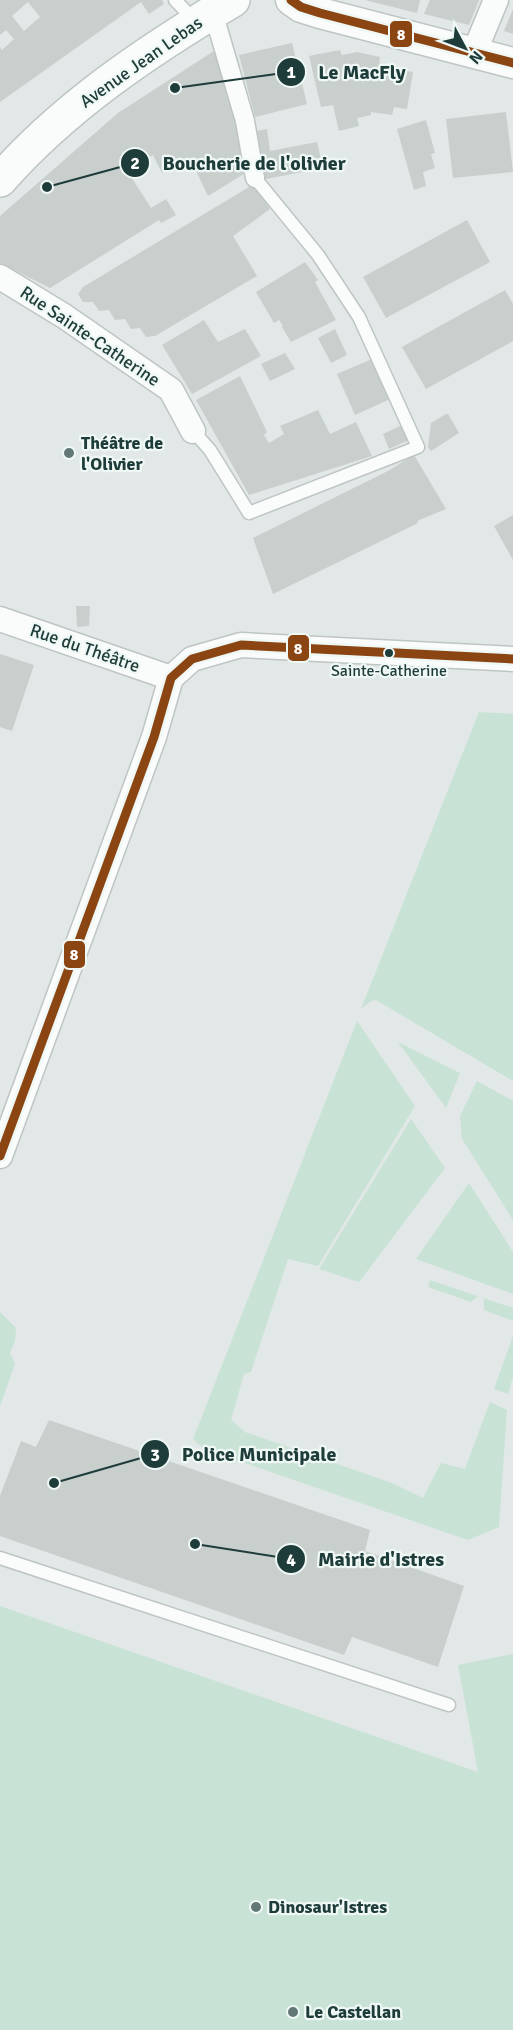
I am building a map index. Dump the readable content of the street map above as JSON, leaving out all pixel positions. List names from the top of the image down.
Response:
{
  "streets": {
    "main road": ["Avenue Jean Lebas"],
    "street": ["Rue Sainte-Catherine", "Rue du Théâtre"]
  },
  "places": [
    "Le MacFly",
    "Boucherie de l'olivier",
    "Théâtre de l'Olivier",
    "Sainte-Catherine",
    "Police Municipale",
    "Mairie d'Istres",
    "Dinosaur'Istres",
    "Le Castellan"
  ],
  "lines": ["transit line 8"],
  "north": "bottom right"
}
